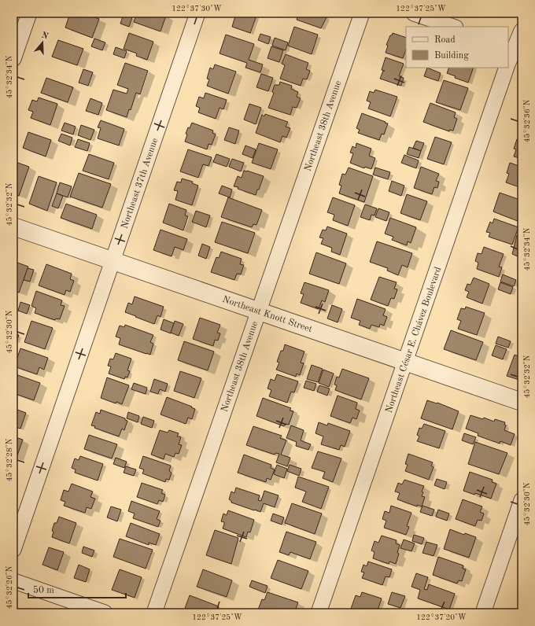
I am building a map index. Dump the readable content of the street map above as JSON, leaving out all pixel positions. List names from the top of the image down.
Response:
{
  "streets": {
    "street": [
      "Northeast 38th Avenue",
      "Northeast 37th Avenue",
      "Northeast Knott Street",
      "Northeast César E. Chávez Boulevard"
    ]
  },
  "crossings": [
    ["Northeast 38th Avenue", "Northeast Knott Street"],
    ["Northeast 37th Avenue", "Northeast Knott Street"],
    ["Northeast Knott Street", "Northeast César E. Chávez Boulevard"]
  ],
  "legend": ["Road", "Building"],
  "scale_bar": "50 m",
  "north": "top",
  "coordinates": [
    "122°37'30\"W",
    "122°37'25\"W",
    "45°32'34\"N",
    "45°32'36\"N",
    "45°32'32\"N",
    "45°32'30\"N",
    "45°32'28\"N",
    "45°32'26\"N",
    "122°37'20\"W"
  ]
}
